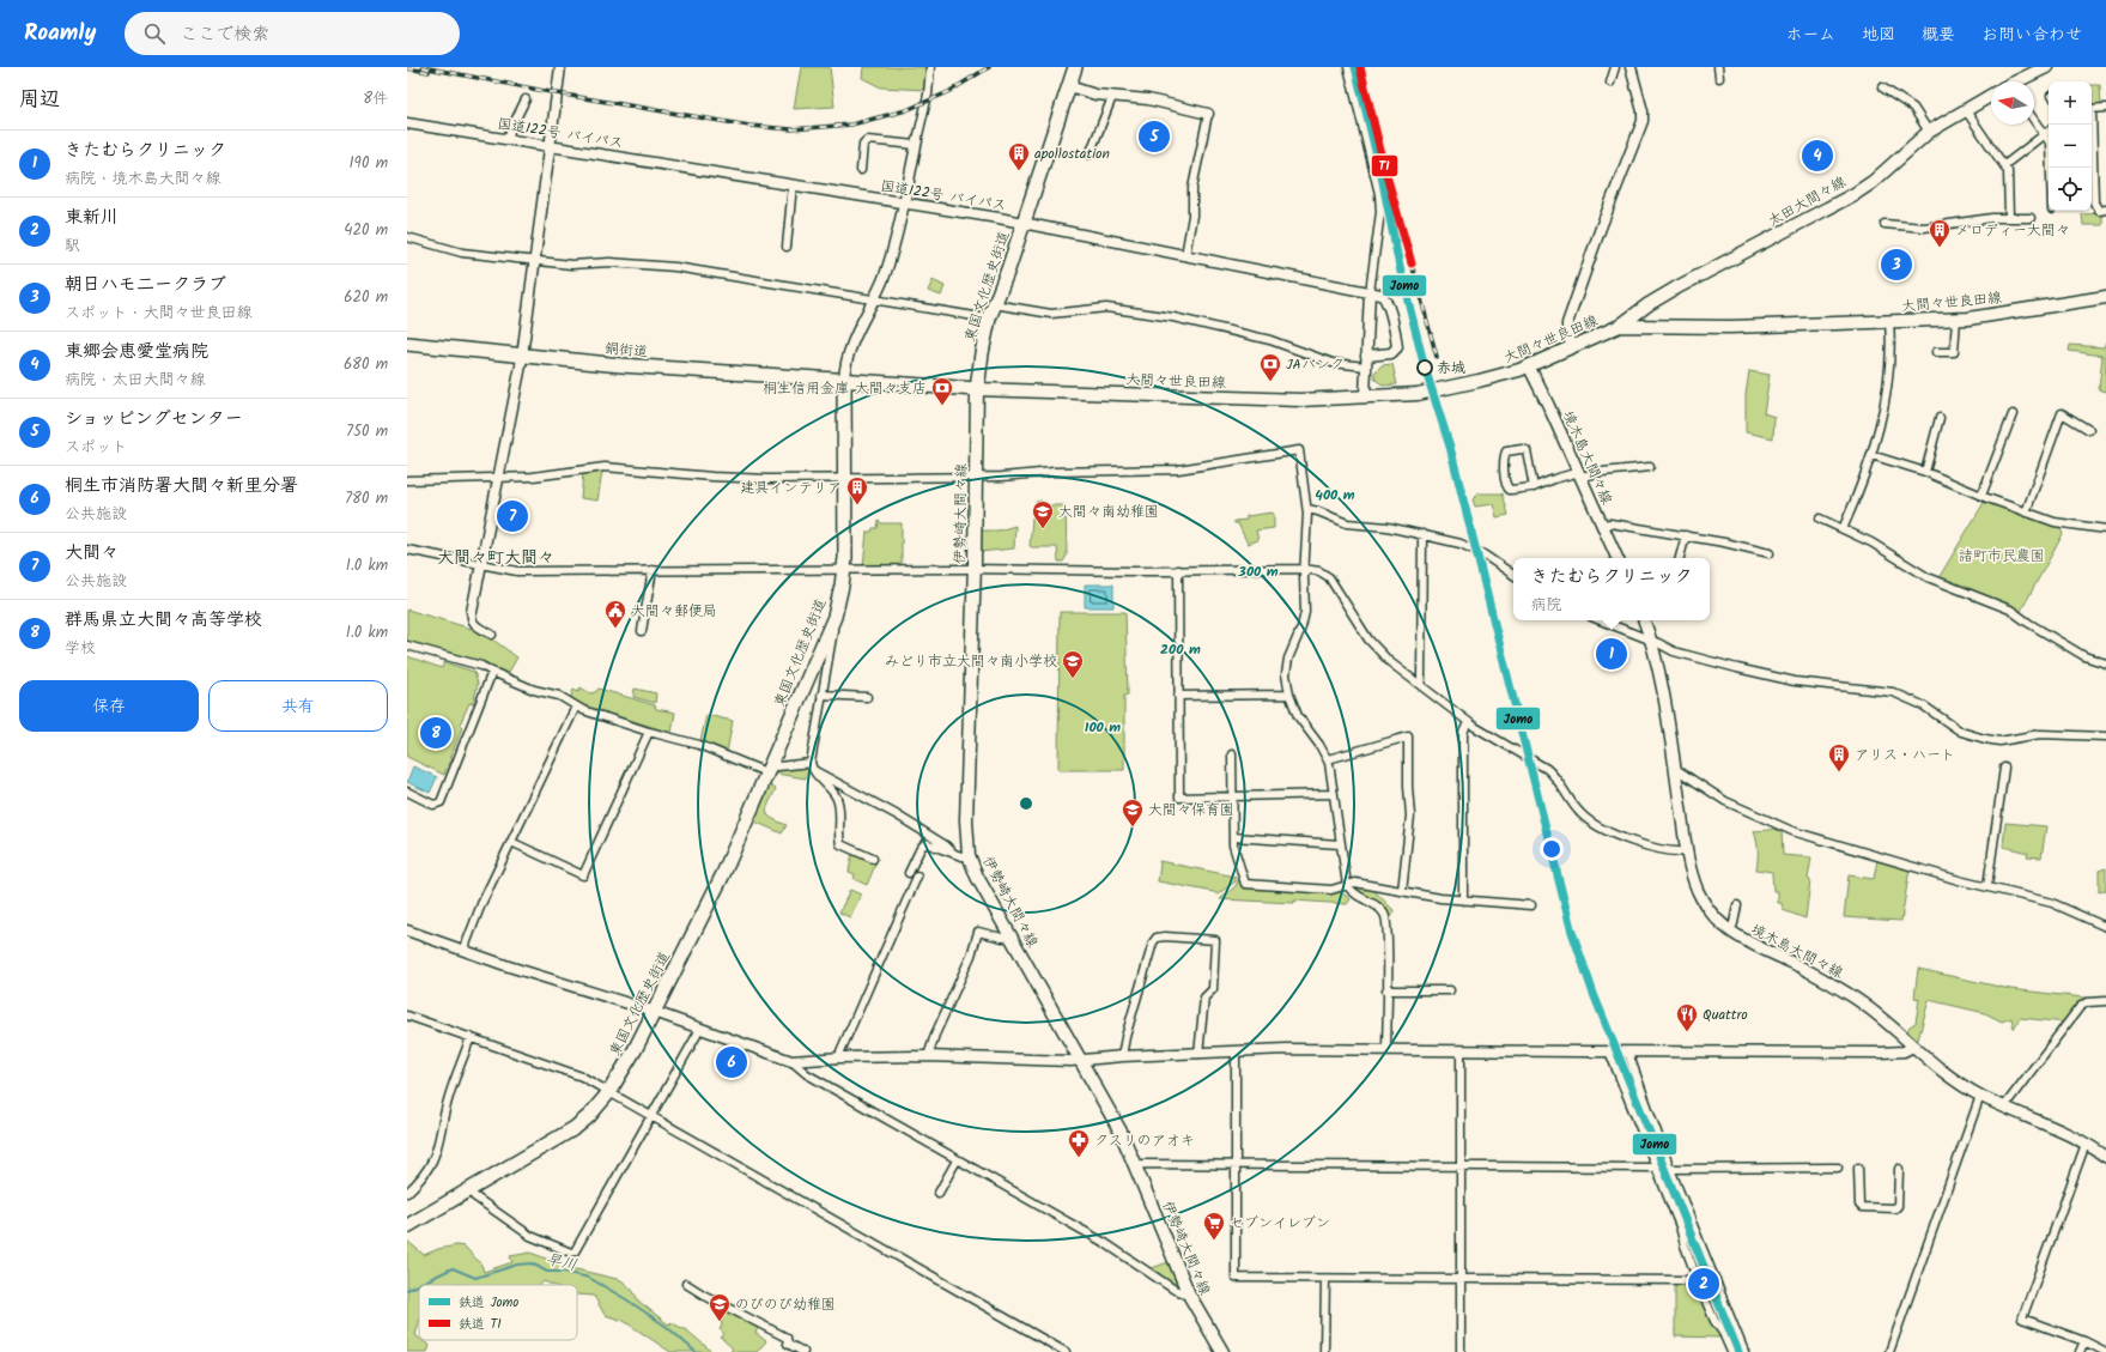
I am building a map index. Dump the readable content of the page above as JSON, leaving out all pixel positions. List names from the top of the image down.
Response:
{
  "streets": {
    "highway": ["東国文化歴史街道", "銅街道"],
    "main road": [
      "太田大間々線",
      "大間々世良田線",
      "境木島大間々線",
      "伊勢崎大間々線"
    ],
    "street": ["国道122号 バイパス"]
  },
  "crossings": [
    ["国道122号 バイパス", "東国文化歴史街道"],
    ["太田大間々線", "大間々世良田線"],
    ["東国文化歴史街道", "大間々世良田線"],
    ["東国文化歴史街道", "銅街道"],
    ["東国文化歴史街道", "伊勢崎大間々線"],
    ["大間々世良田線", "境木島大間々線"],
    ["大間々世良田線", "伊勢崎大間々線"]
  ],
  "districts": ["大間々町大間々"],
  "water": ["早川"],
  "parks": ["諸町市民農園"],
  "places": {
    "building": [
      "apollostation",
      "メロディー大間々",
      "建具インテリア",
      "アリス・ハート"
    ],
    "other": ["赤城"],
    "bank": ["JAバンク", "桐生信用金庫 大間々支店"],
    "school or university": [
      "大間々南幼稚園",
      "みどり市立大間々南小学校",
      "大間々保育園",
      "のびのび幼稚園"
    ],
    "public building": ["大間々郵便局"],
    "restaurant": ["Quattro"],
    "pharmacy": ["クスリのアオキ"],
    "supermarket": ["セブンイレブン"]
  },
  "lines": ["rail line Jomo", "rail line TI"],
  "legend": ["鉄道 Jomo", "鉄道 TI"],
  "north": "left",
  "page": {
    "header": "Roamly",
    "search": "ここで検索",
    "nav": [
      "ホーム",
      "地図",
      "概要",
      "お問い合わせ"
    ],
    "heading": ["周辺", "8件"],
    "map_buttons": ["+", "−"],
    "pins": [
      "5",
      "4",
      "3",
      "7",
      "1",
      "8",
      "6",
      "2"
    ],
    "list": [
      {
        "mark": "1",
        "name": "きたむらクリニック",
        "note": "病院 · 境木島大間々線",
        "value": "190 m"
      },
      {
        "mark": "2",
        "name": "東新川",
        "note": "駅",
        "value": "420 m"
      },
      {
        "mark": "3",
        "name": "朝日ハモ二ークラブ",
        "note": "スポット · 大間々世良田線",
        "value": "620 m"
      },
      {
        "mark": "4",
        "name": "東郷会恵愛堂病院",
        "note": "病院 · 太田大間々線",
        "value": "680 m"
      },
      {
        "mark": "5",
        "name": "ショッピングセンター",
        "note": "スポット",
        "value": "750 m"
      },
      {
        "mark": "6",
        "name": "桐生市消防署大間々新里分署",
        "note": "公共施設",
        "value": "780 m"
      },
      {
        "mark": "7",
        "name": "大間々",
        "note": "公共施設",
        "value": "1.0 km"
      },
      {
        "mark": "8",
        "name": "群馬県立大間々高等学校",
        "note": "学校",
        "value": "1.0 km"
      }
    ],
    "popup": ["きたむらクリニック", "病院"],
    "buttons": ["保存", "共有"]
  },
  "rings": [
    "400 m",
    "300 m",
    "200 m",
    "100 m"
  ]
}
